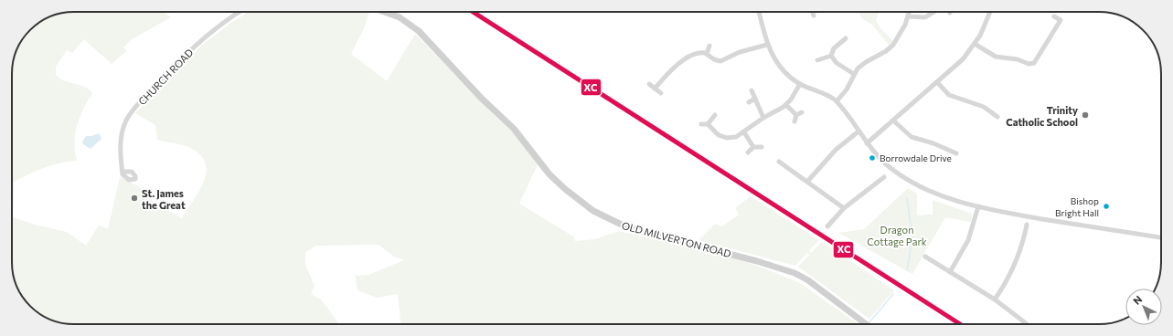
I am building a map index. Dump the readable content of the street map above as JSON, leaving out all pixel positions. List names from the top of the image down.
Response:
{
  "streets": {
    "street": ["CHURCH ROAD", "OLD MILVERTON ROAD"]
  },
  "parks": ["Dragon Cottage Park"],
  "places": [
    "Trinity Catholic School",
    "Borrowdale Drive",
    "St. James the Great",
    "Bishop Bright Hall"
  ],
  "lines": ["transit line XC"],
  "north": "top left"
}
